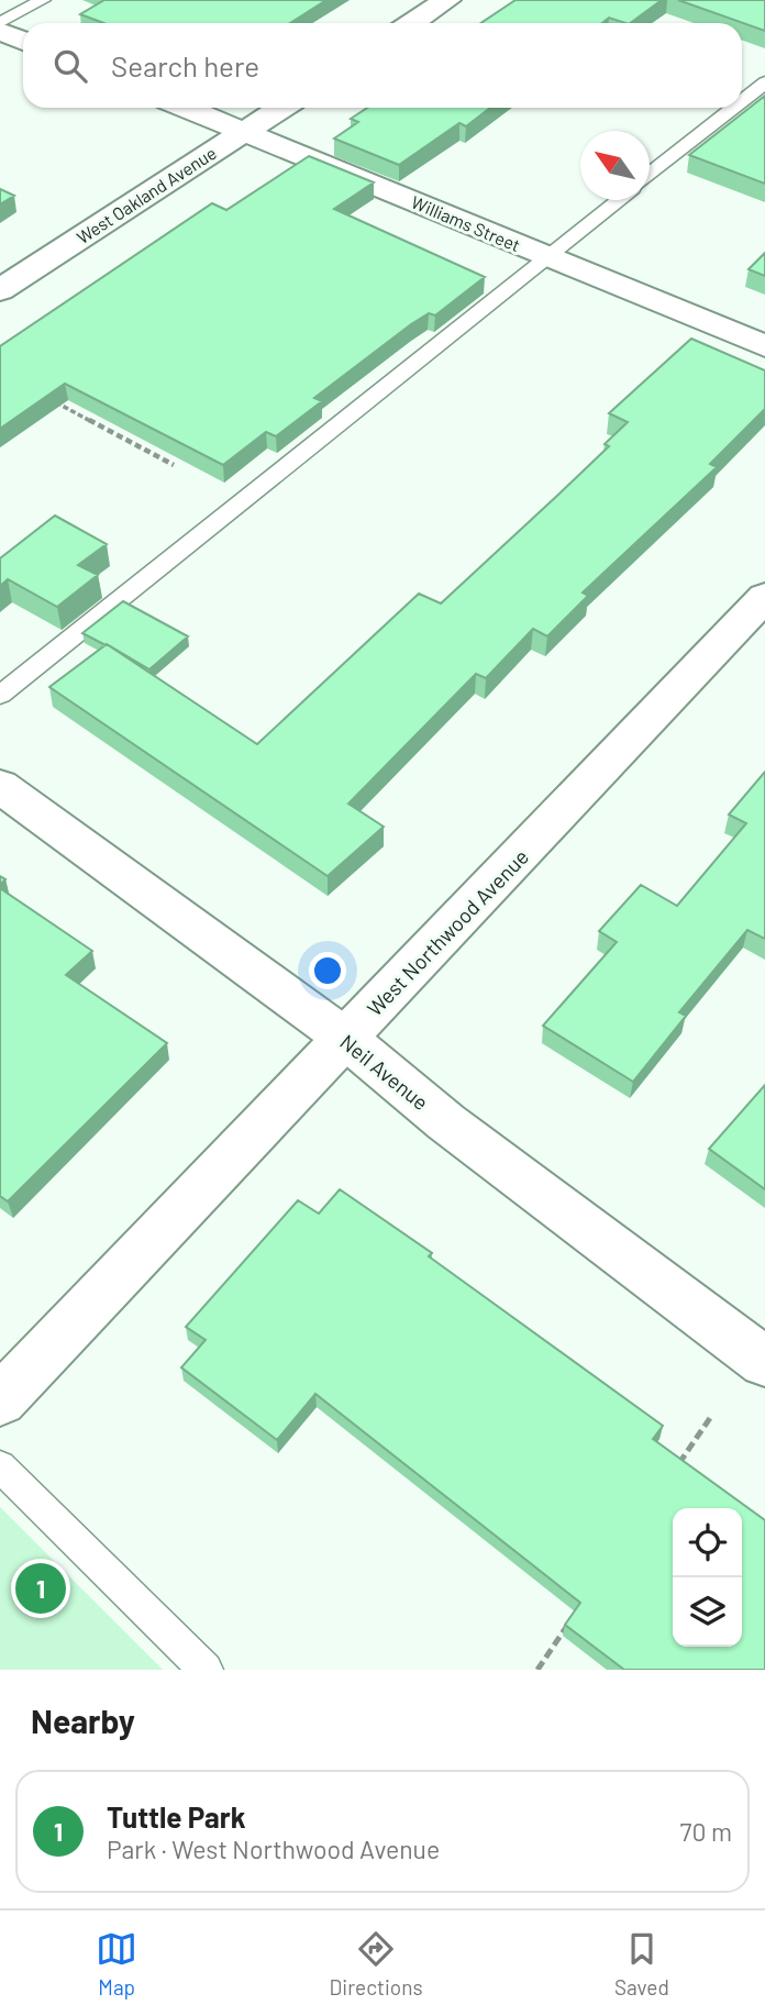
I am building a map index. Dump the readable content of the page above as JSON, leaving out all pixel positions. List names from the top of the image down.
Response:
{
  "streets": {
    "street": [
      "West Oakland Avenue",
      "Williams Street",
      "West Northwood Avenue",
      "Neil Avenue"
    ]
  },
  "crossings": [
    ["West Oakland Avenue", "Williams Street"],
    ["West Northwood Avenue", "Neil Avenue"]
  ],
  "north": "top left",
  "page": {
    "search": "Search here",
    "pins": "1",
    "heading": "Nearby",
    "list": [
      {
        "mark": "1",
        "name": "Tuttle Park",
        "note": "Park · West Northwood Avenue",
        "value": "70 m"
      }
    ],
    "nav": ["Map", "Directions", "Saved"]
  }
}
